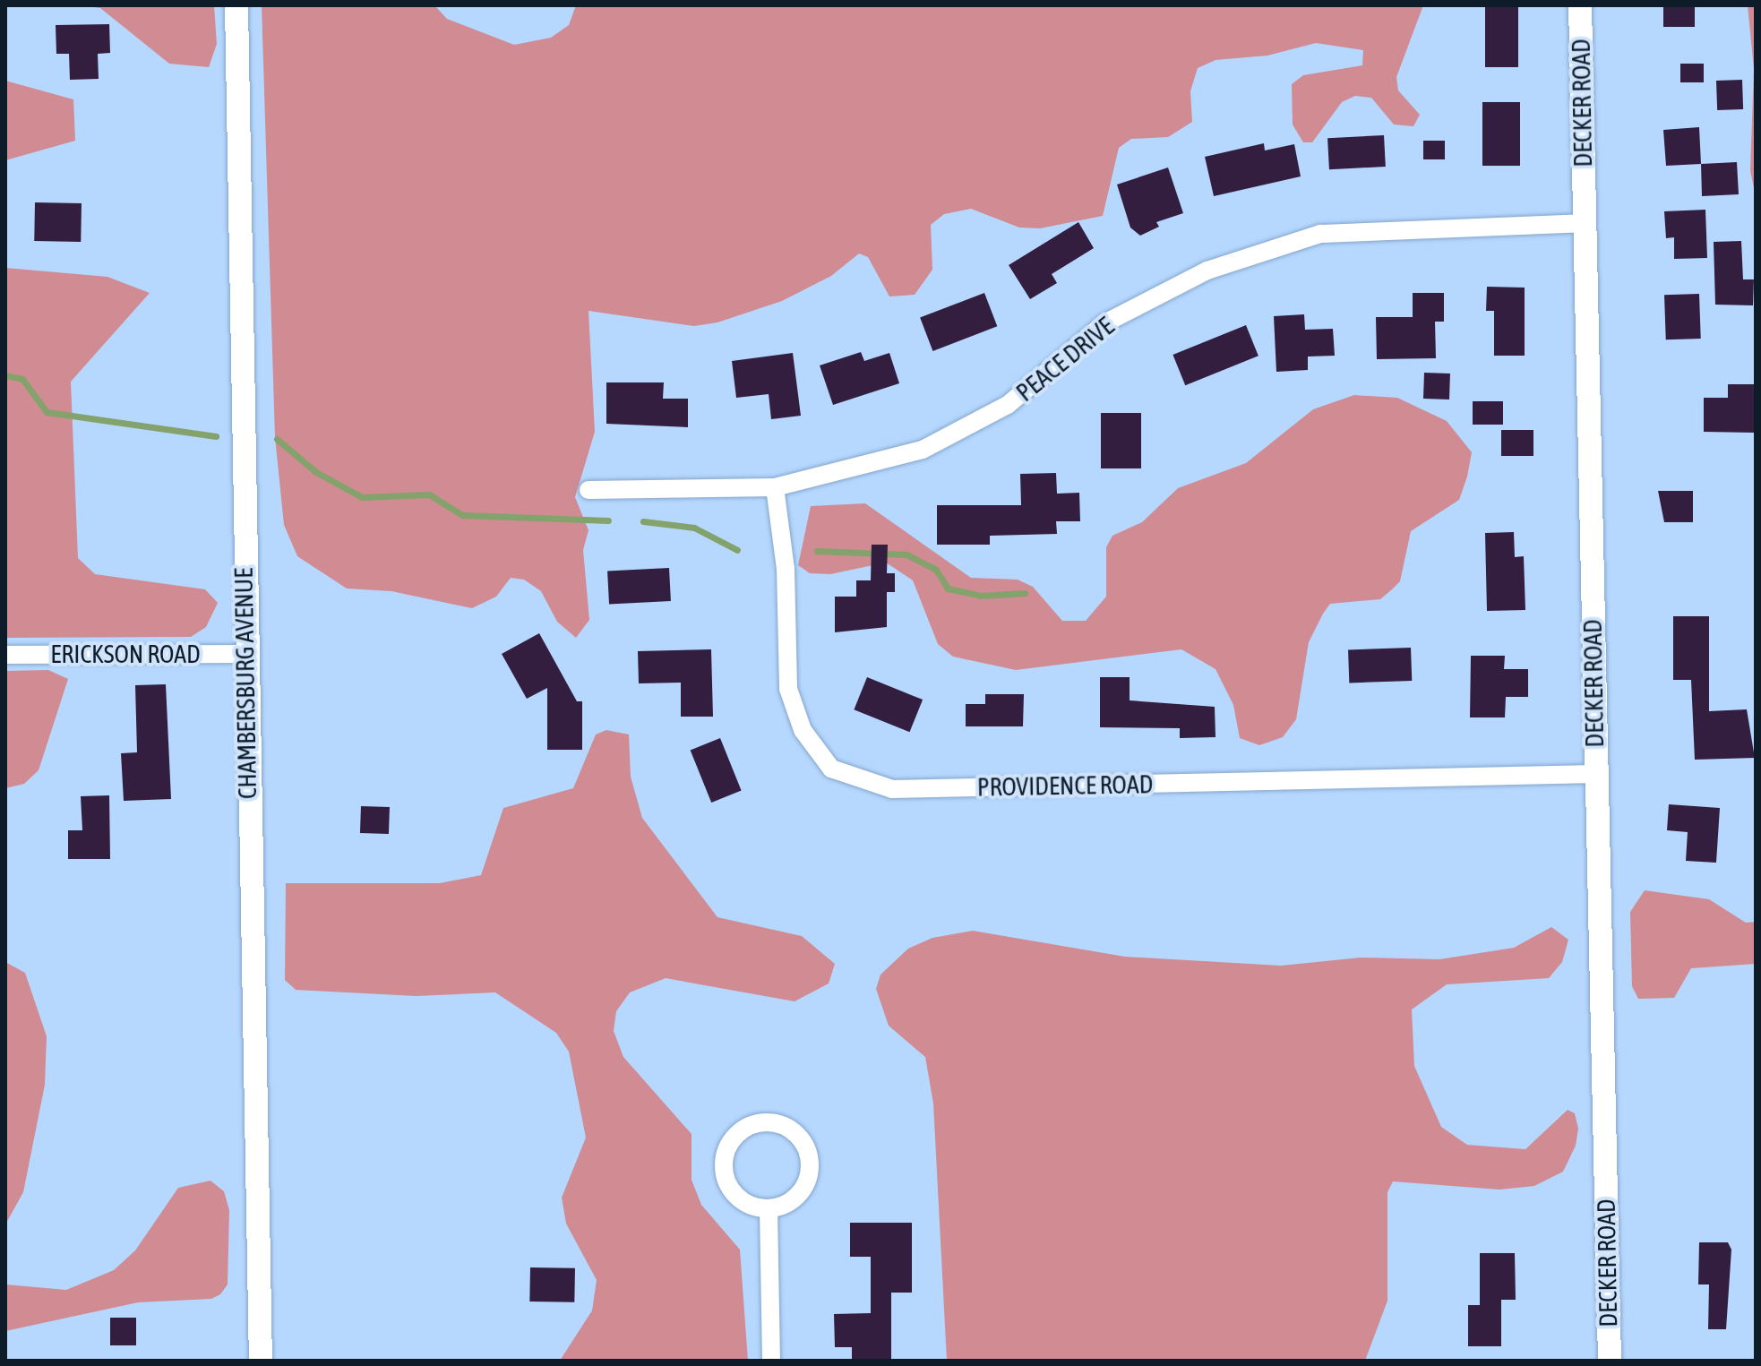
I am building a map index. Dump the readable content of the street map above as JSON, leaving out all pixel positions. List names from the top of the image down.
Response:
{
  "streets": {
    "street": [
      "DECKER ROAD",
      "PEACE DRIVE",
      "ERICKSON ROAD",
      "CHAMBERSBURG AVENUE",
      "PROVIDENCE ROAD"
    ]
  },
  "crossings": [
    ["DECKER ROAD", "PEACE DRIVE"],
    ["DECKER ROAD", "PROVIDENCE ROAD"],
    ["PEACE DRIVE", "PROVIDENCE ROAD"],
    ["ERICKSON ROAD", "CHAMBERSBURG AVENUE"]
  ]
}
